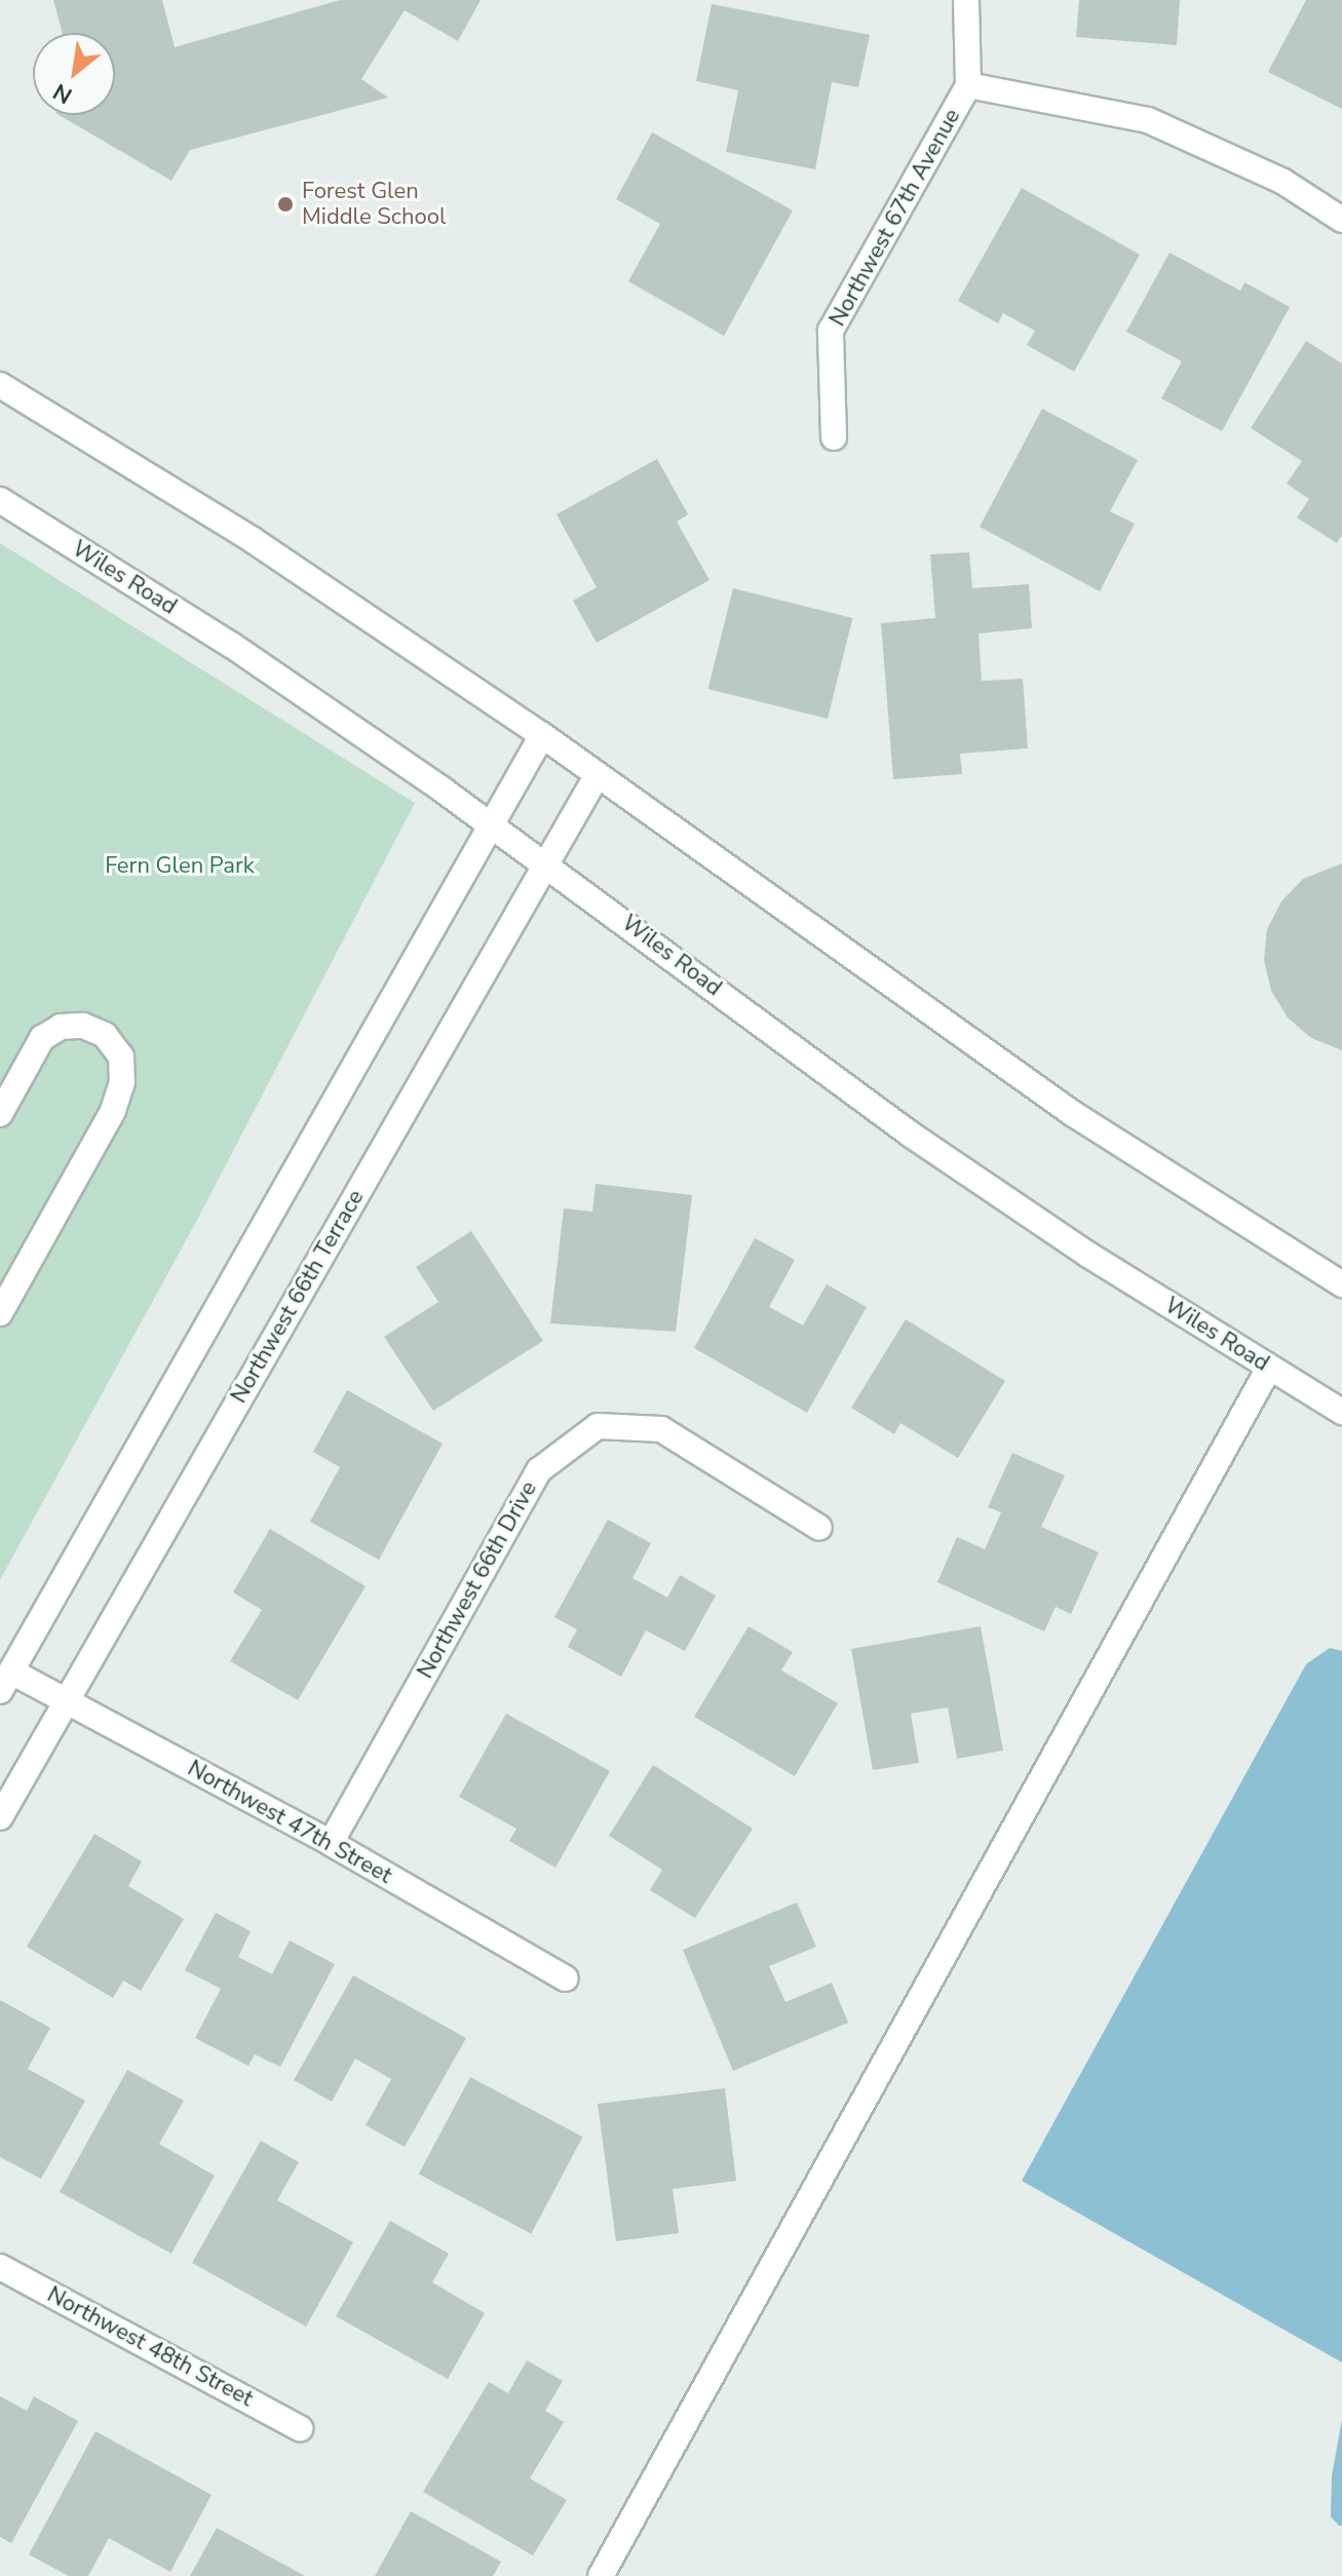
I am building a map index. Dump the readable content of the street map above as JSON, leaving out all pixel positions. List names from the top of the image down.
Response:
{
  "streets": {
    "street": [
      "Northwest 67th Avenue",
      "Wiles Road",
      "Northwest 66th Terrace",
      "Northwest 66th Drive",
      "Northwest 47th Street",
      "Northwest 48th Street"
    ]
  },
  "crossings": [
    ["Wiles Road", "Northwest 66th Terrace"],
    ["Northwest 66th Terrace", "Northwest 47th Street"],
    ["Northwest 66th Drive", "Northwest 47th Street"]
  ],
  "parks": ["Fern Glen Park"],
  "places": ["Forest Glen Middle School"],
  "north": "bottom left"
}
